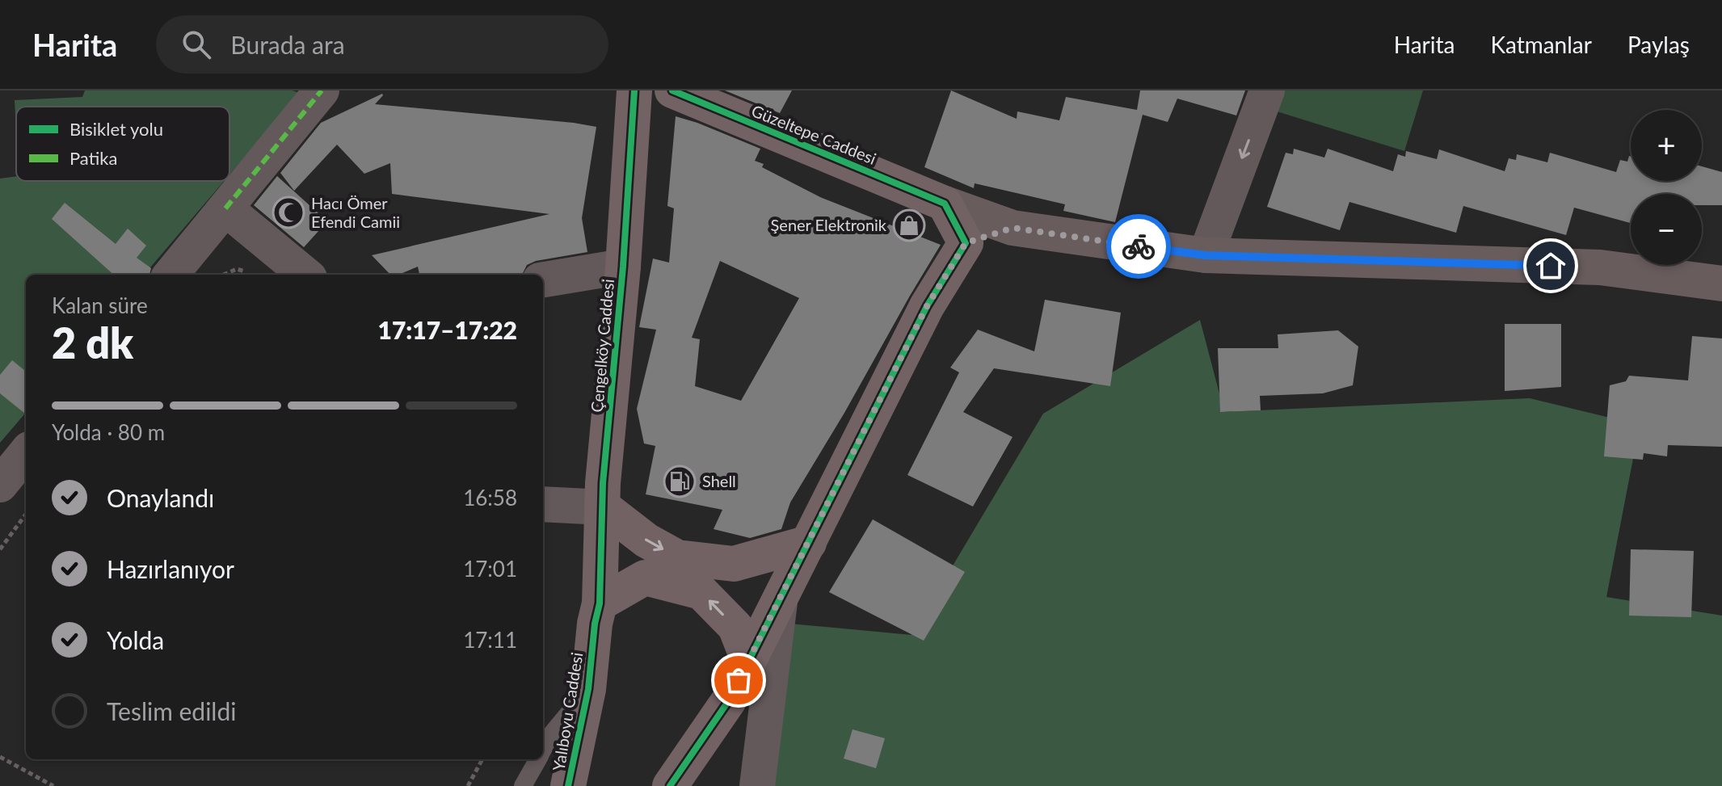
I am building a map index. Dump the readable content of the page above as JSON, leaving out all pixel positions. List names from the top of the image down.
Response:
{
  "streets": {
    "main road": ["Güzeltepe Caddesi", "Çengelköy Caddesi", "Yalıboyu Caddesi"]
  },
  "crossings": [
    ["Çengelköy Caddesi", "Yalıboyu Caddesi"]
  ],
  "places": {
    "mosque": ["Hacı Ömer Efendi Camii"],
    "shop": ["Şener Elektronik"],
    "fuel station": ["Shell"]
  },
  "legend": ["Bisiklet yolu", "Patika"],
  "page": {
    "header": "Harita",
    "search": "Burada ara",
    "nav": ["Harita", "Katmanlar", "Paylaş"],
    "map_buttons": ["+", "−"],
    "heading": ["2 dk", "Kalan süre", "17:17–17:22"],
    "bar": "Yolda · 80 m",
    "list": [
      ["Onaylandı", "16:58"],
      ["Hazırlanıyor", "17:01"],
      ["Yolda", "17:11"],
      "Teslim edildi"
    ]
  }
}
